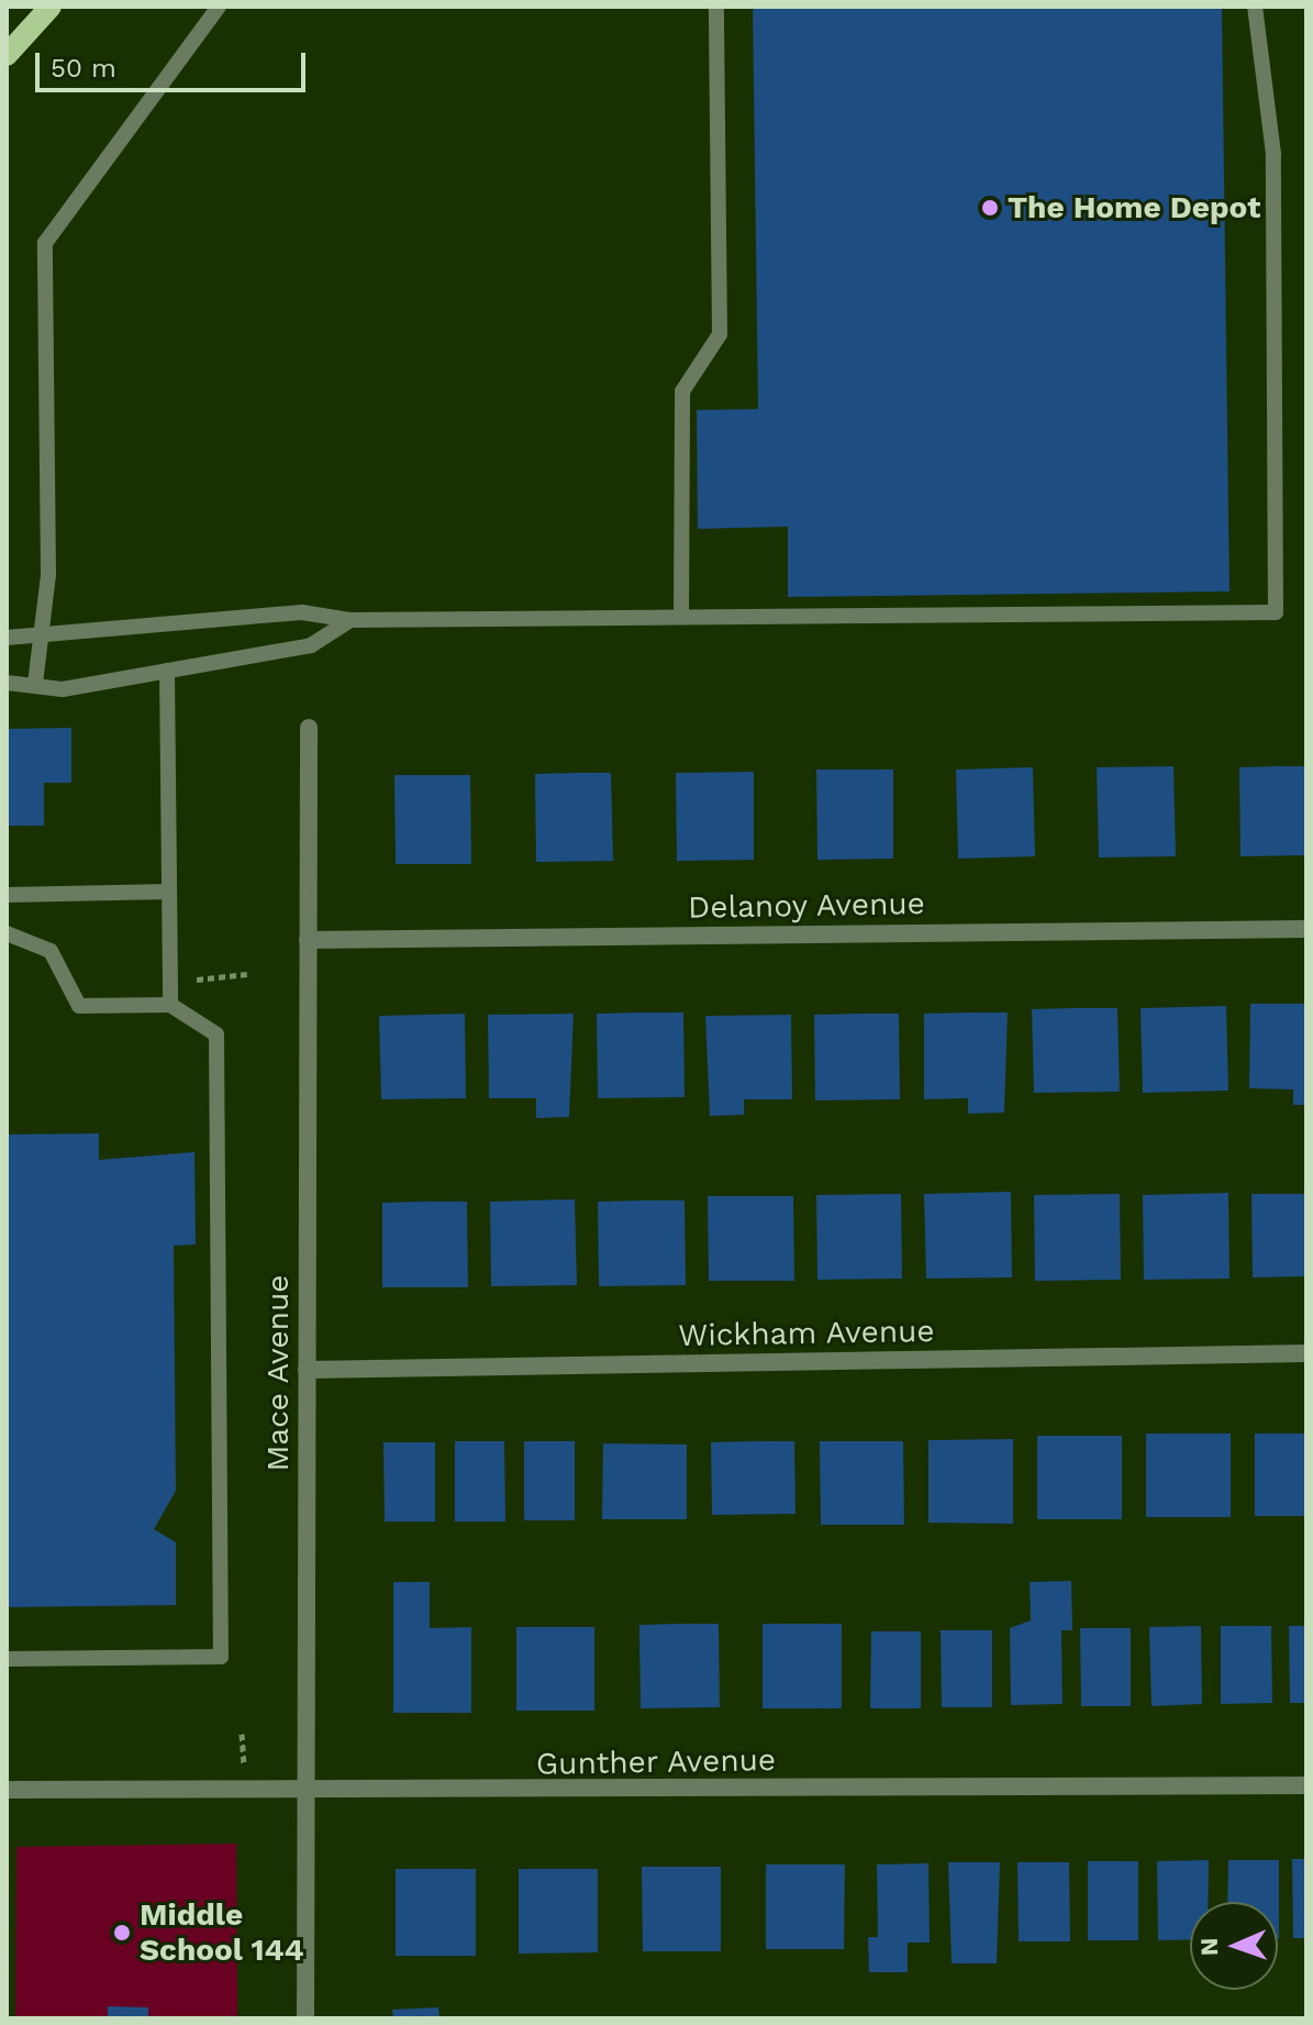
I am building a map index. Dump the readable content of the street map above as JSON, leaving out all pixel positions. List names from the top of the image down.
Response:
{
  "streets": {
    "street": [
      "Delanoy Avenue",
      "Wickham Avenue",
      "Mace Avenue",
      "Gunther Avenue"
    ]
  },
  "crossings": [
    ["Delanoy Avenue", "Mace Avenue"],
    ["Wickham Avenue", "Mace Avenue"],
    ["Mace Avenue", "Gunther Avenue"]
  ],
  "places": ["The Home Depot", "Middle School 144"],
  "scale_bar": "50 m",
  "north": "left"
}
